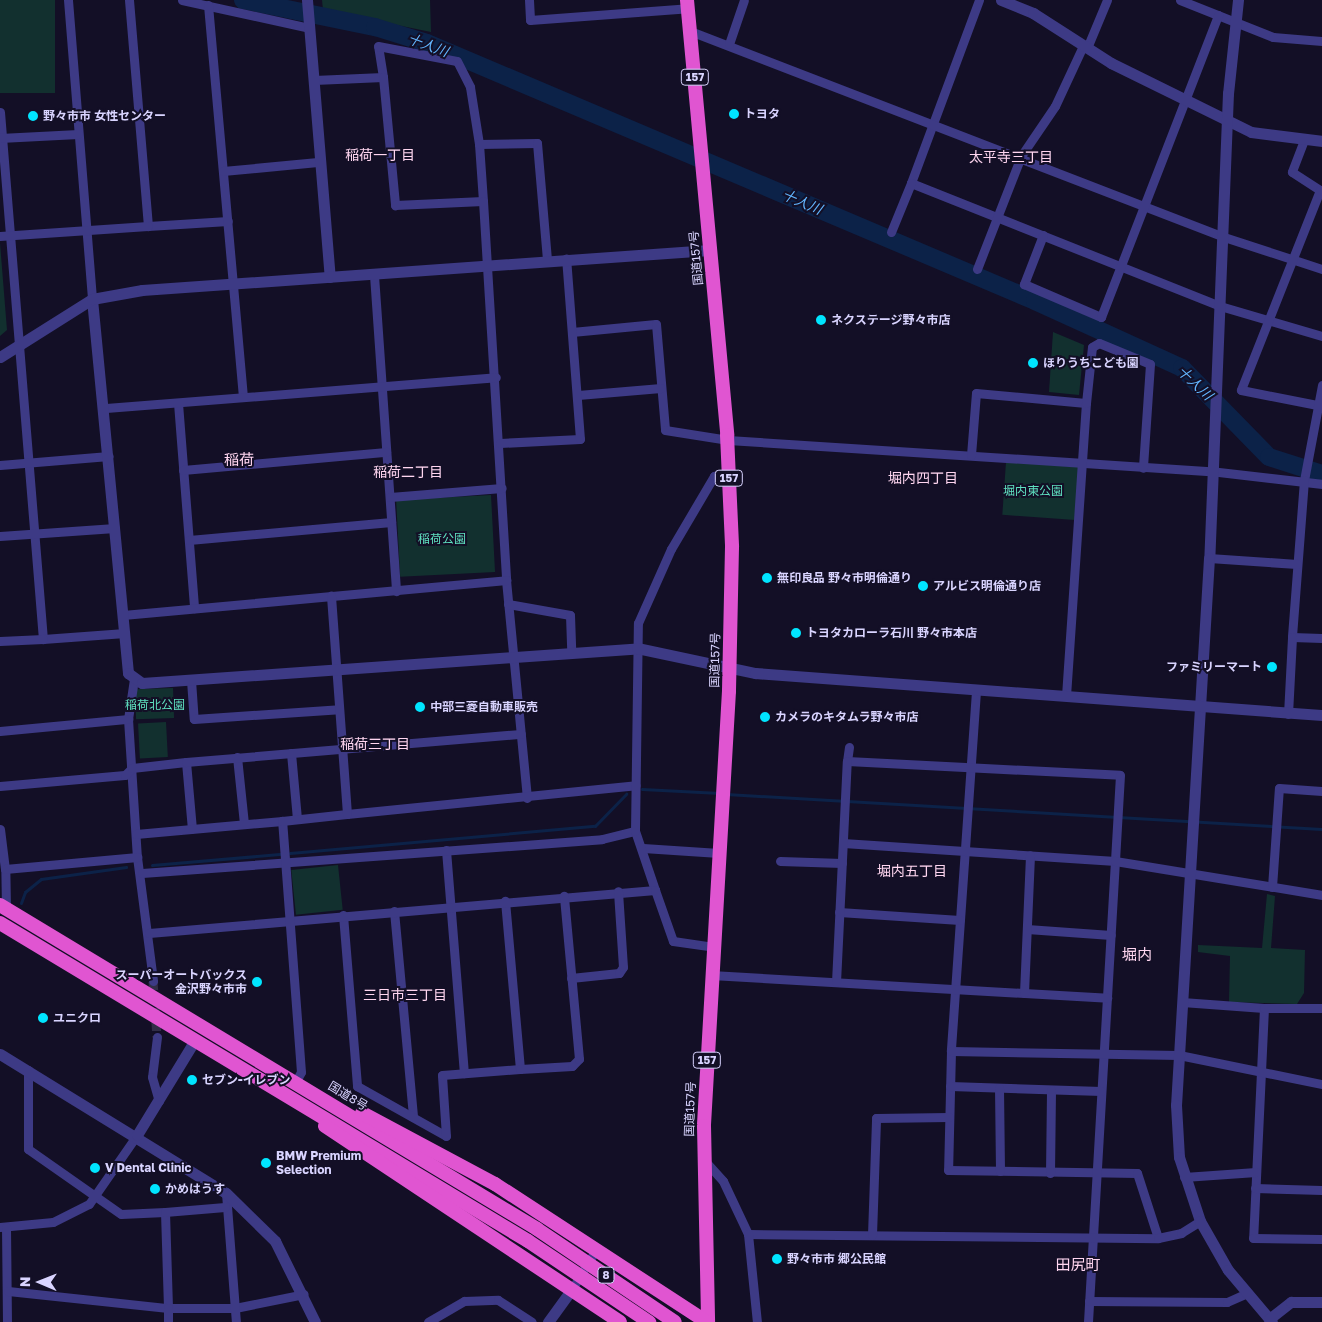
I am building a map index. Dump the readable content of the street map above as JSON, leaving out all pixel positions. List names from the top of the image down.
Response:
{
  "streets": {
    "highway": [
      "157",
      "国道157号",
      "国道8号",
      "8"
    ]
  },
  "districts": [
    "稲荷一丁目",
    "太平寺三丁目",
    "稲荷",
    "稲荷二丁目",
    "堀内四丁目",
    "稲荷三丁目",
    "堀内五丁目",
    "堀内",
    "三日市三丁目",
    "田尻町"
  ],
  "water": ["十人川"],
  "parks": ["堀内東公園", "稲荷公園", "稲荷北公園"],
  "places": [
    "トヨタ",
    "野々市市 女性センター",
    "ネクステージ野々市店",
    "ほりうちこども園",
    "無印良品 野々市明倫通り",
    "アルビス明倫通り店",
    "トヨタカローラ石川 野々市本店",
    "ファミリーマート",
    "中部三菱自動車販売",
    "カメラのキタムラ野々市店",
    "スーパーオートバックス 金沢野々市市",
    "ユニクロ",
    "セブン-イレブン",
    "BMW Premium Selection",
    "V Dental Clinic",
    "かめはうす",
    "野々市市 郷公民館"
  ],
  "north": "left"
}
